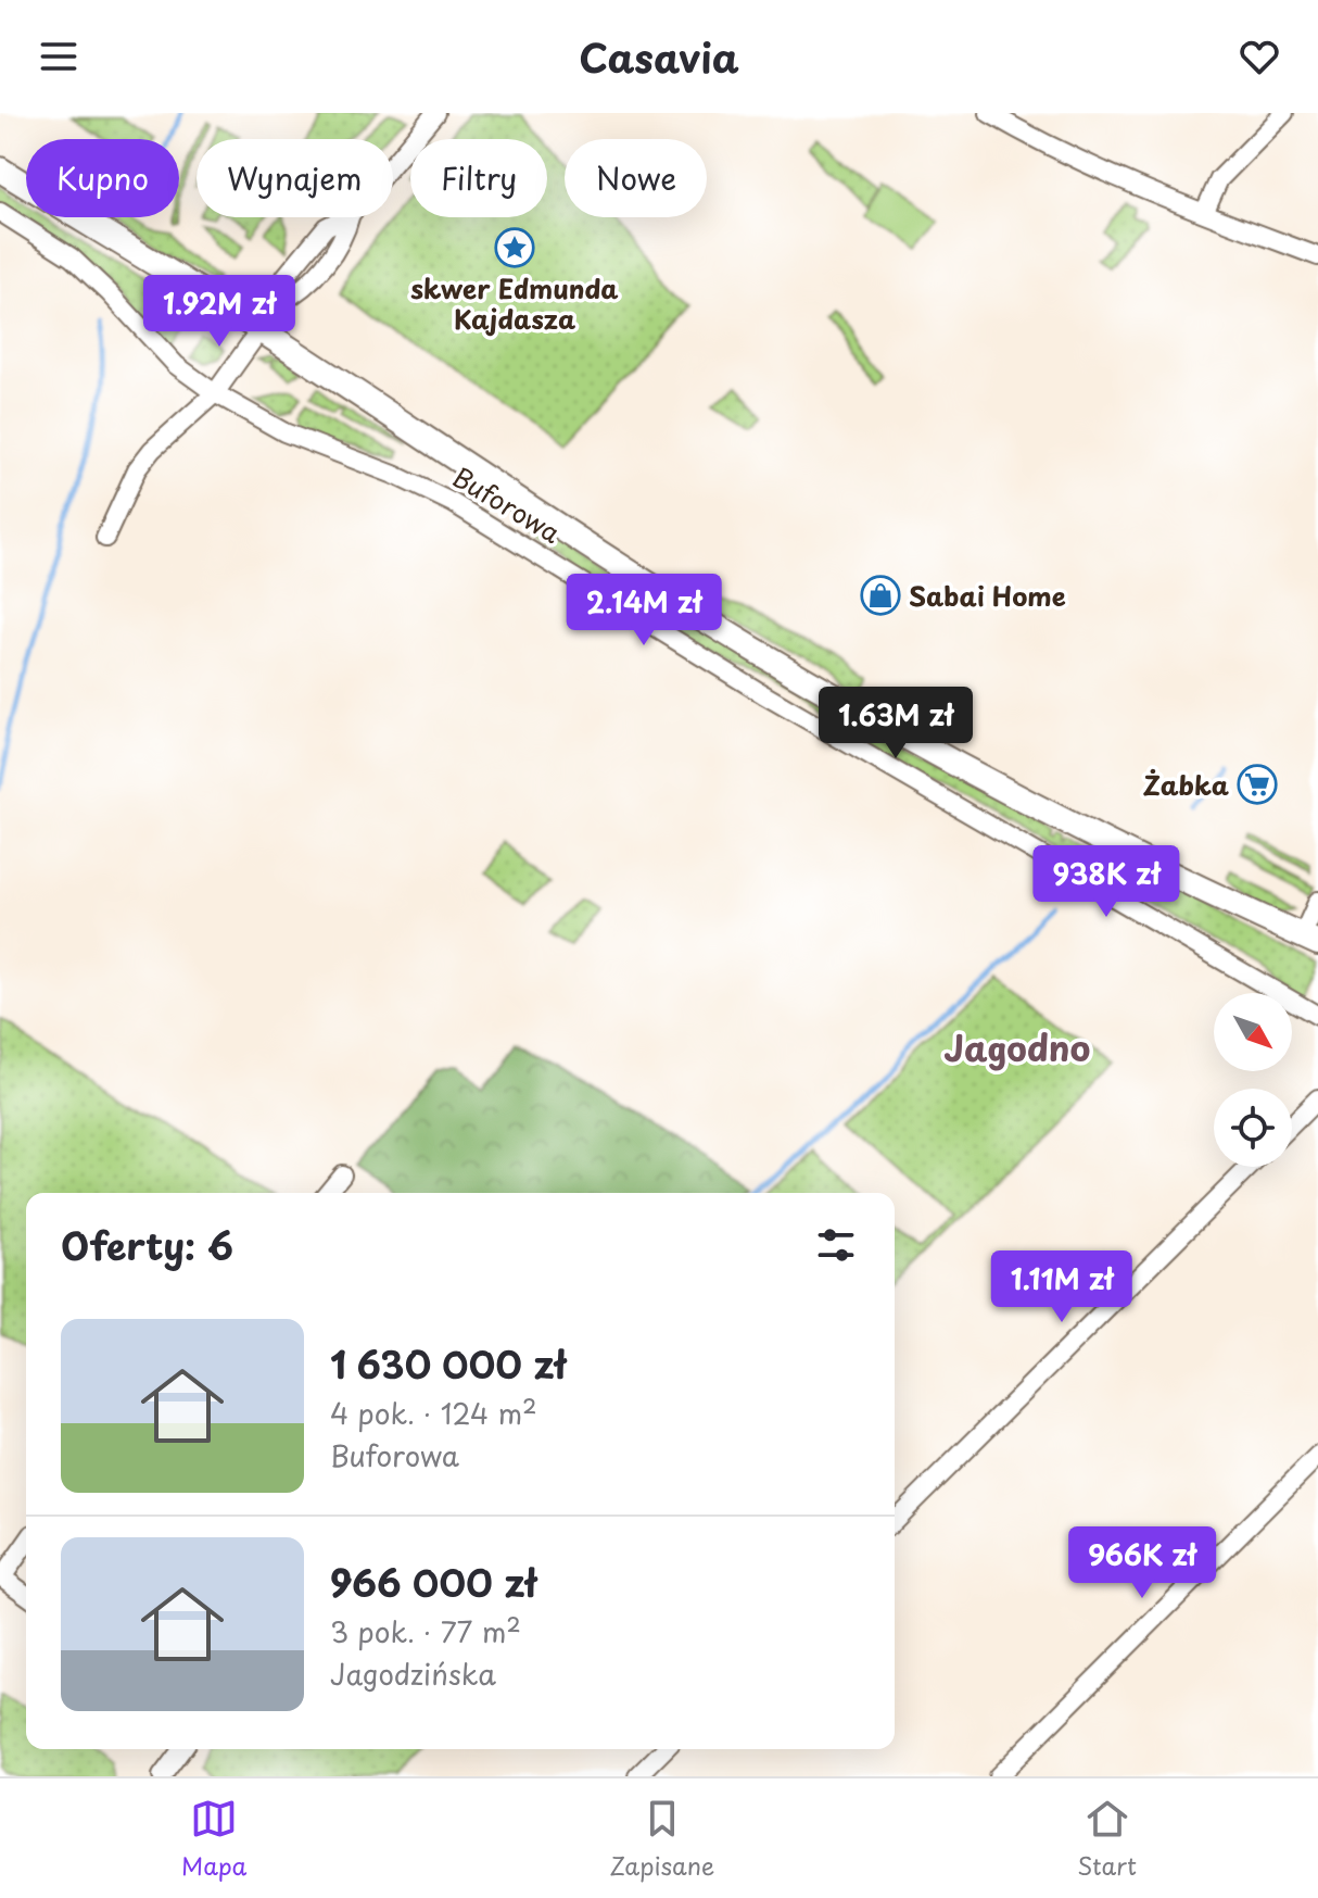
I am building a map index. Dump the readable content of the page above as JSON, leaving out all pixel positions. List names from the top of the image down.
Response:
{
  "streets": {
    "main road": ["Buforowa"]
  },
  "districts": ["Jagodno"],
  "places": {
    "place": ["skwer Edmunda Kajdasza"],
    "shop": ["Sabai Home"],
    "supermarket": ["Żabka"]
  },
  "north": "bottom right",
  "page": {
    "header": "Casavia",
    "chip": [
      "Kupno",
      "Wynajem",
      "Filtry",
      "Nowe"
    ],
    "price": [
      "1.92M zł",
      "2.14M zł",
      "1.63M zł",
      "938K zł",
      "1.11M zł",
      "966K zł"
    ],
    "heading": "Oferty: 6",
    "list": [
      {
        "name": "1 630 000 zł",
        "note": "4 pok. · 124 m² · Buforowa"
      },
      {
        "name": "966 000 zł",
        "note": "3 pok. · 77 m² · Jagodzińska"
      }
    ],
    "tabs": ["Mapa", "Zapisane", "Start"]
  }
}
